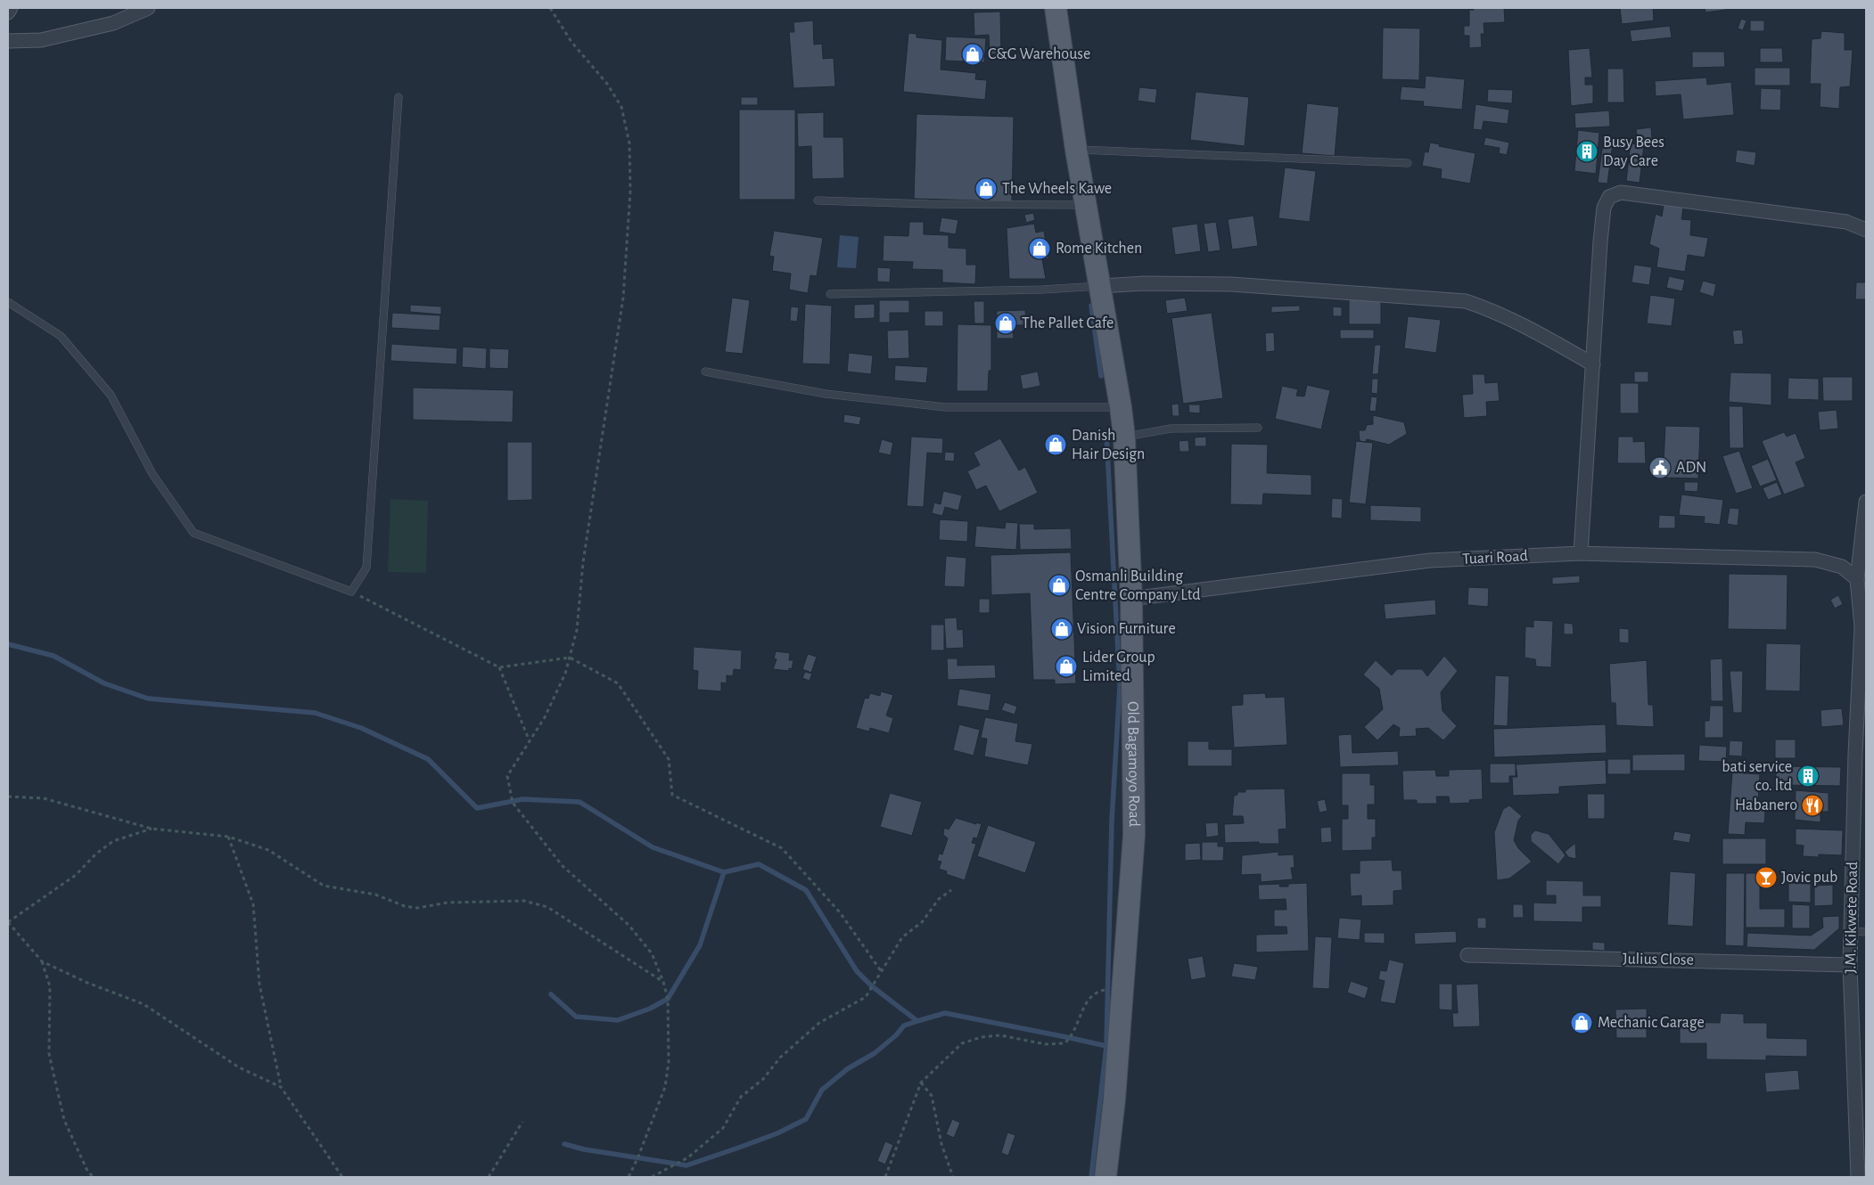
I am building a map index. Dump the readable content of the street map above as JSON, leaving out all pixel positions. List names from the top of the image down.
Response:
{
  "streets": {
    "main road": ["Old Bagamoyo Road"],
    "street": ["Tuari Road", "J.M. Kikwete Road", "Julius Close"]
  },
  "crossings": [
    ["Tuari Road", "Old Bagamoyo Road"],
    ["Tuari Road", "J.M. Kikwete Road"],
    ["J.M. Kikwete Road", "Julius Close"]
  ],
  "places": {
    "shop": [
      "C&G Warehouse",
      "The Wheels Kawe",
      "Rome Kitchen",
      "The Pallet Cafe",
      "Danish Hair Design",
      "Osmanli Building Centre Company Ltd",
      "Vision Furniture",
      "Lider Group Limited",
      "Mechanic Garage"
    ],
    "building": ["Busy Bees Day Care", "bati service co. ltd"],
    "public building": ["ADN"],
    "restaurant": ["Habanero"],
    "bar": ["Jovic pub"]
  }
}
